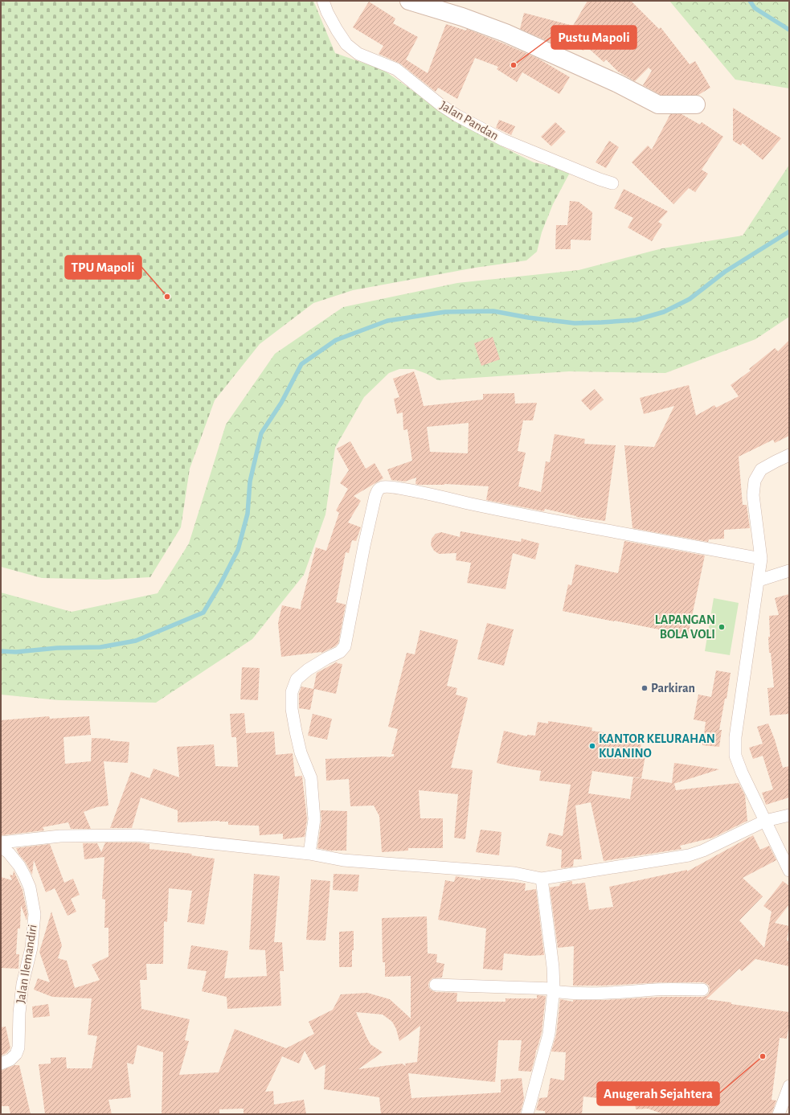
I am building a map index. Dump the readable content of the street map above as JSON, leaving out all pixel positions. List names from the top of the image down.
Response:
{
  "streets": {
    "street": ["Jalan Pandan", "Jalan Ilemandiri"]
  },
  "places": [
    "Pustu Mapoli",
    "TPU Mapoli",
    "LAPANGAN BOLA VOLI",
    "Parkiran",
    "KANTOR KELURAHAN KUANINO",
    "Anugerah Sejahtera"
  ]
}
